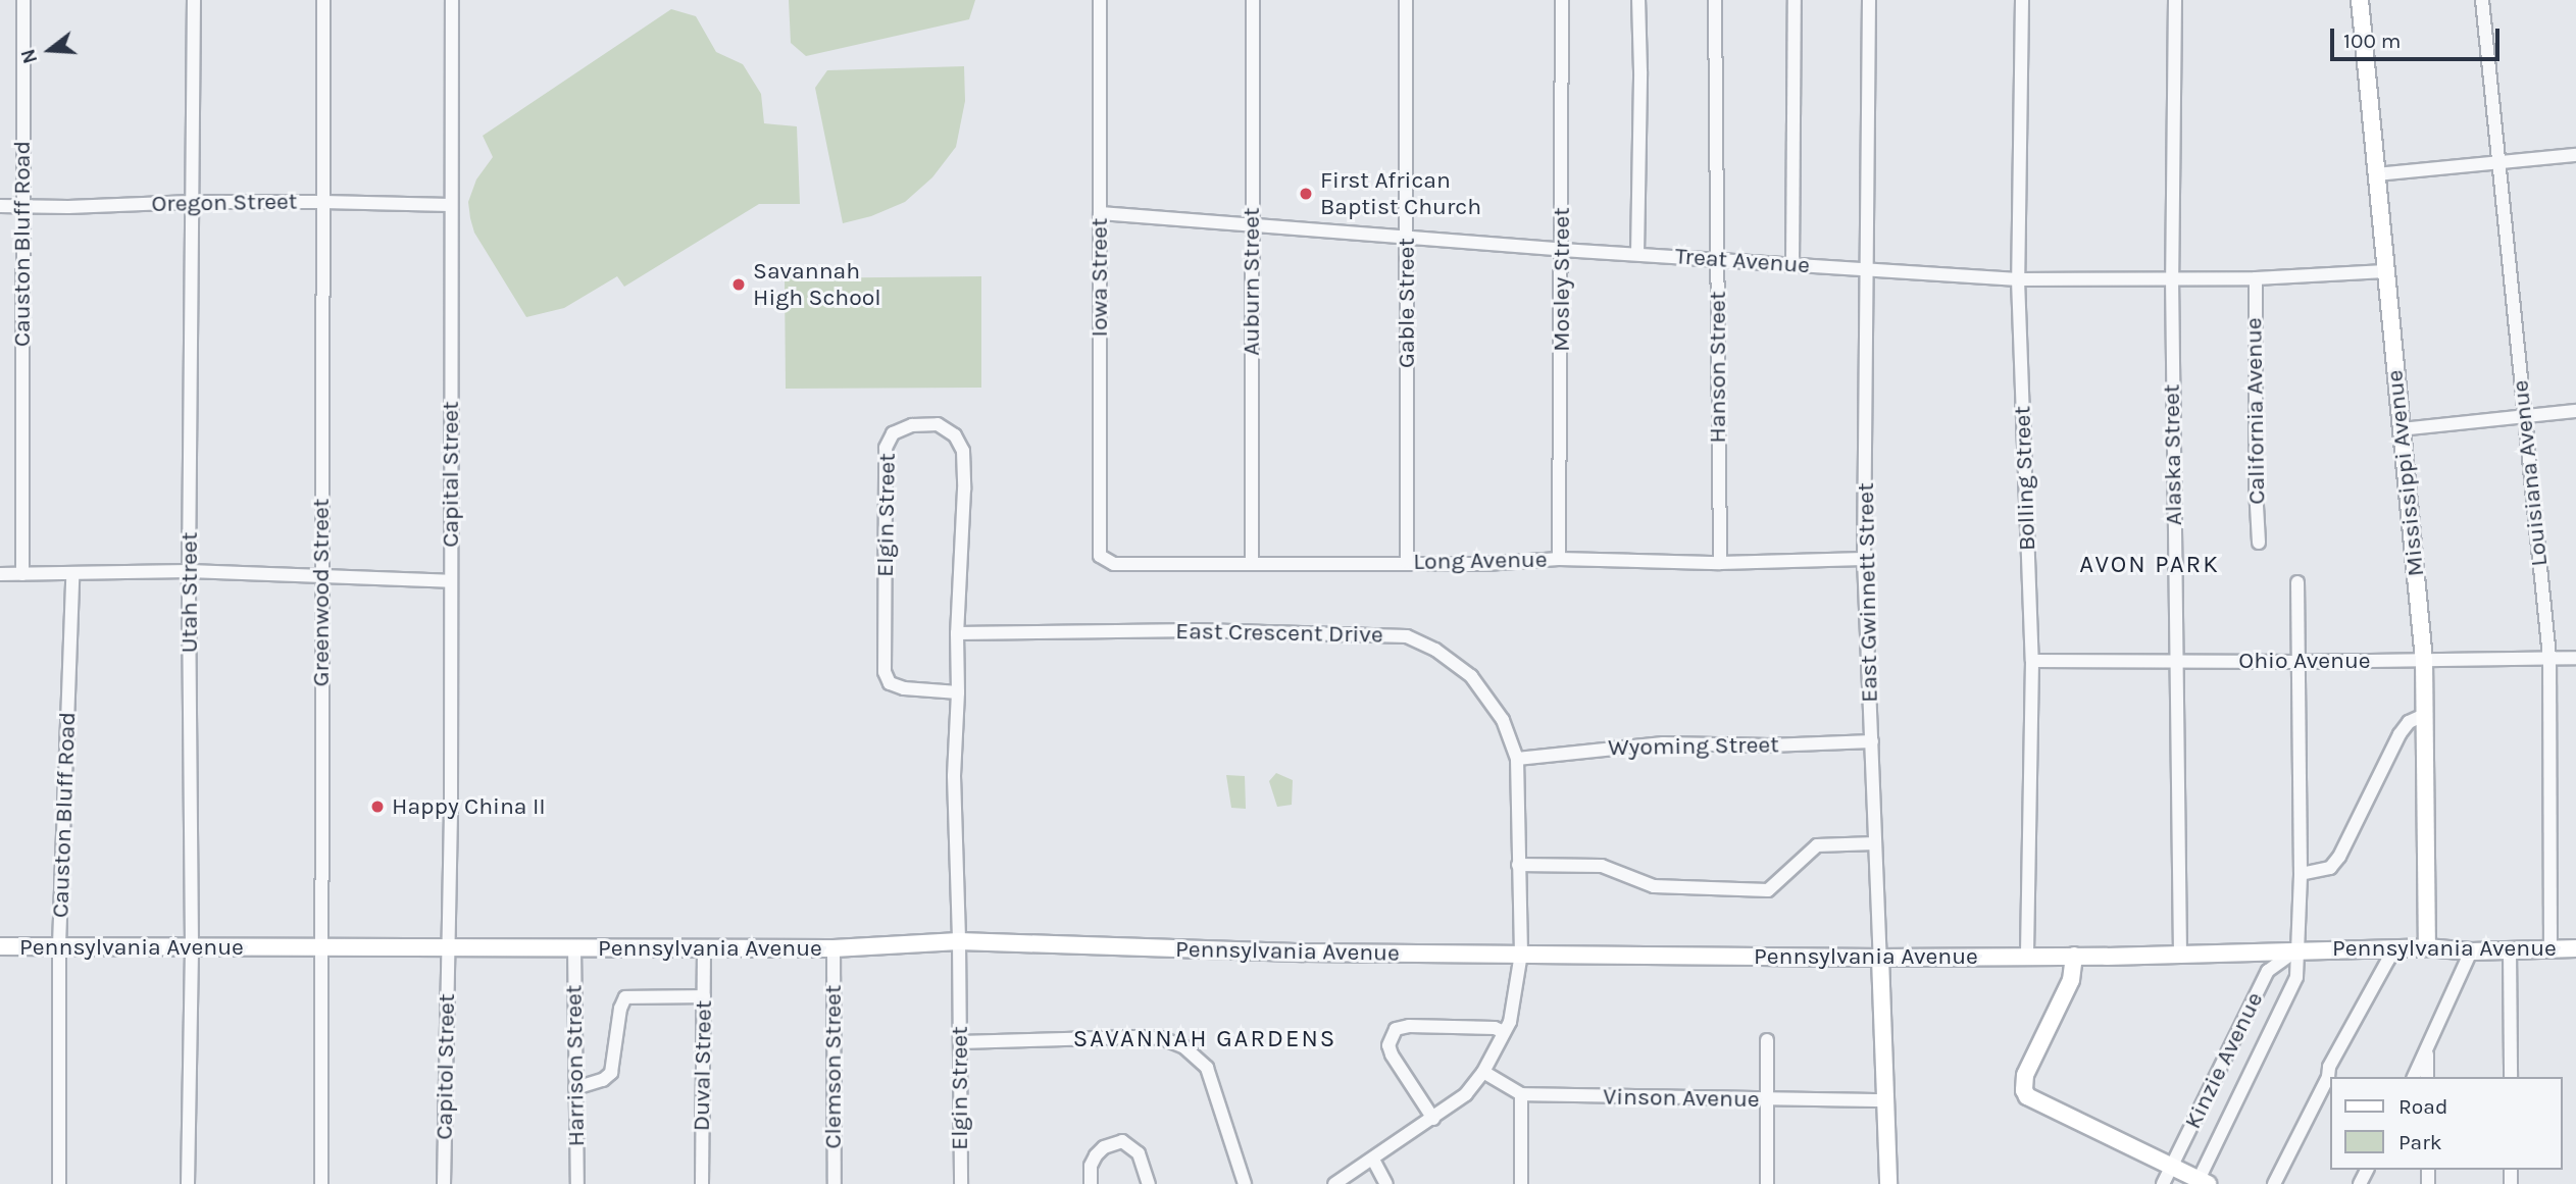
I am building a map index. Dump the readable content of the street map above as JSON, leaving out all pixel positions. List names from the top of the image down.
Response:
{
  "streets": {
    "main road": ["Mississippi Avenue", "East Gwinnett Street", "Pennsylvania Avenue"],
    "street": [
      "Oregon Street",
      "Causton Bluff Road",
      "Treat Avenue",
      "Iowa Street",
      "Mosley Street",
      "Auburn Street",
      "Gable Street",
      "Hanson Street",
      "California Avenue",
      "Alaska Street",
      "Louisiana Avenue",
      "Capital Street",
      "Bolling Street",
      "Elgin Street",
      "Long Avenue",
      "Utah Street",
      "Greenwood Street",
      "East Crescent Drive",
      "Ohio Avenue",
      "Wyoming Street",
      "Kinzie Avenue",
      "Harrison Street",
      "Duval Street",
      "Capitol Street",
      "Clemson Street",
      "Vinson Avenue"
    ]
  },
  "crossings": [
    ["Oregon Street", "Causton Bluff Road"],
    ["Oregon Street", "Capital Street"],
    ["Oregon Street", "Utah Street"],
    ["Oregon Street", "Greenwood Street"],
    ["Causton Bluff Road", "Pennsylvania Avenue"],
    ["Treat Avenue", "Iowa Street"],
    ["Treat Avenue", "Mosley Street"],
    ["Treat Avenue", "Auburn Street"],
    ["Treat Avenue", "Gable Street"],
    ["Treat Avenue", "Hanson Street"],
    ["Treat Avenue", "California Avenue"],
    ["Treat Avenue", "Alaska Street"],
    ["Treat Avenue", "Mississippi Avenue"],
    ["Treat Avenue", "Bolling Street"],
    ["Treat Avenue", "East Gwinnett Street"],
    ["Iowa Street", "Long Avenue"],
    ["Mosley Street", "Long Avenue"],
    ["Auburn Street", "Long Avenue"],
    ["Gable Street", "Long Avenue"],
    ["Hanson Street", "Long Avenue"],
    ["Alaska Street", "Ohio Avenue"],
    ["Alaska Street", "Pennsylvania Avenue"],
    ["Mississippi Avenue", "Ohio Avenue"],
    ["Mississippi Avenue", "Pennsylvania Avenue"],
    ["Louisiana Avenue", "Ohio Avenue"],
    ["Louisiana Avenue", "Pennsylvania Avenue"],
    ["Capital Street", "Pennsylvania Avenue"],
    ["Capital Street", "Capitol Street"],
    ["Bolling Street", "Ohio Avenue"],
    ["Bolling Street", "Pennsylvania Avenue"],
    ["Elgin Street", "East Crescent Drive"],
    ["Elgin Street", "Pennsylvania Avenue"],
    ["Long Avenue", "East Gwinnett Street"],
    ["Utah Street", "Pennsylvania Avenue"],
    ["Greenwood Street", "Pennsylvania Avenue"],
    ["East Gwinnett Street", "Wyoming Street"],
    ["East Gwinnett Street", "Pennsylvania Avenue"],
    ["East Gwinnett Street", "Vinson Avenue"],
    ["East Crescent Drive", "Wyoming Street"],
    ["East Crescent Drive", "Pennsylvania Avenue"],
    ["East Crescent Drive", "Vinson Avenue"],
    ["Pennsylvania Avenue", "Kinzie Avenue"],
    ["Pennsylvania Avenue", "Harrison Street"],
    ["Pennsylvania Avenue", "Duval Street"],
    ["Pennsylvania Avenue", "Capitol Street"],
    ["Pennsylvania Avenue", "Clemson Street"]
  ],
  "districts": ["AVON PARK", "SAVANNAH GARDENS"],
  "places": ["First African Baptist Church", "Savannah High School", "Happy China II"],
  "legend": ["Road", "Park"],
  "scale_bar": "100 m",
  "north": "left"
}
